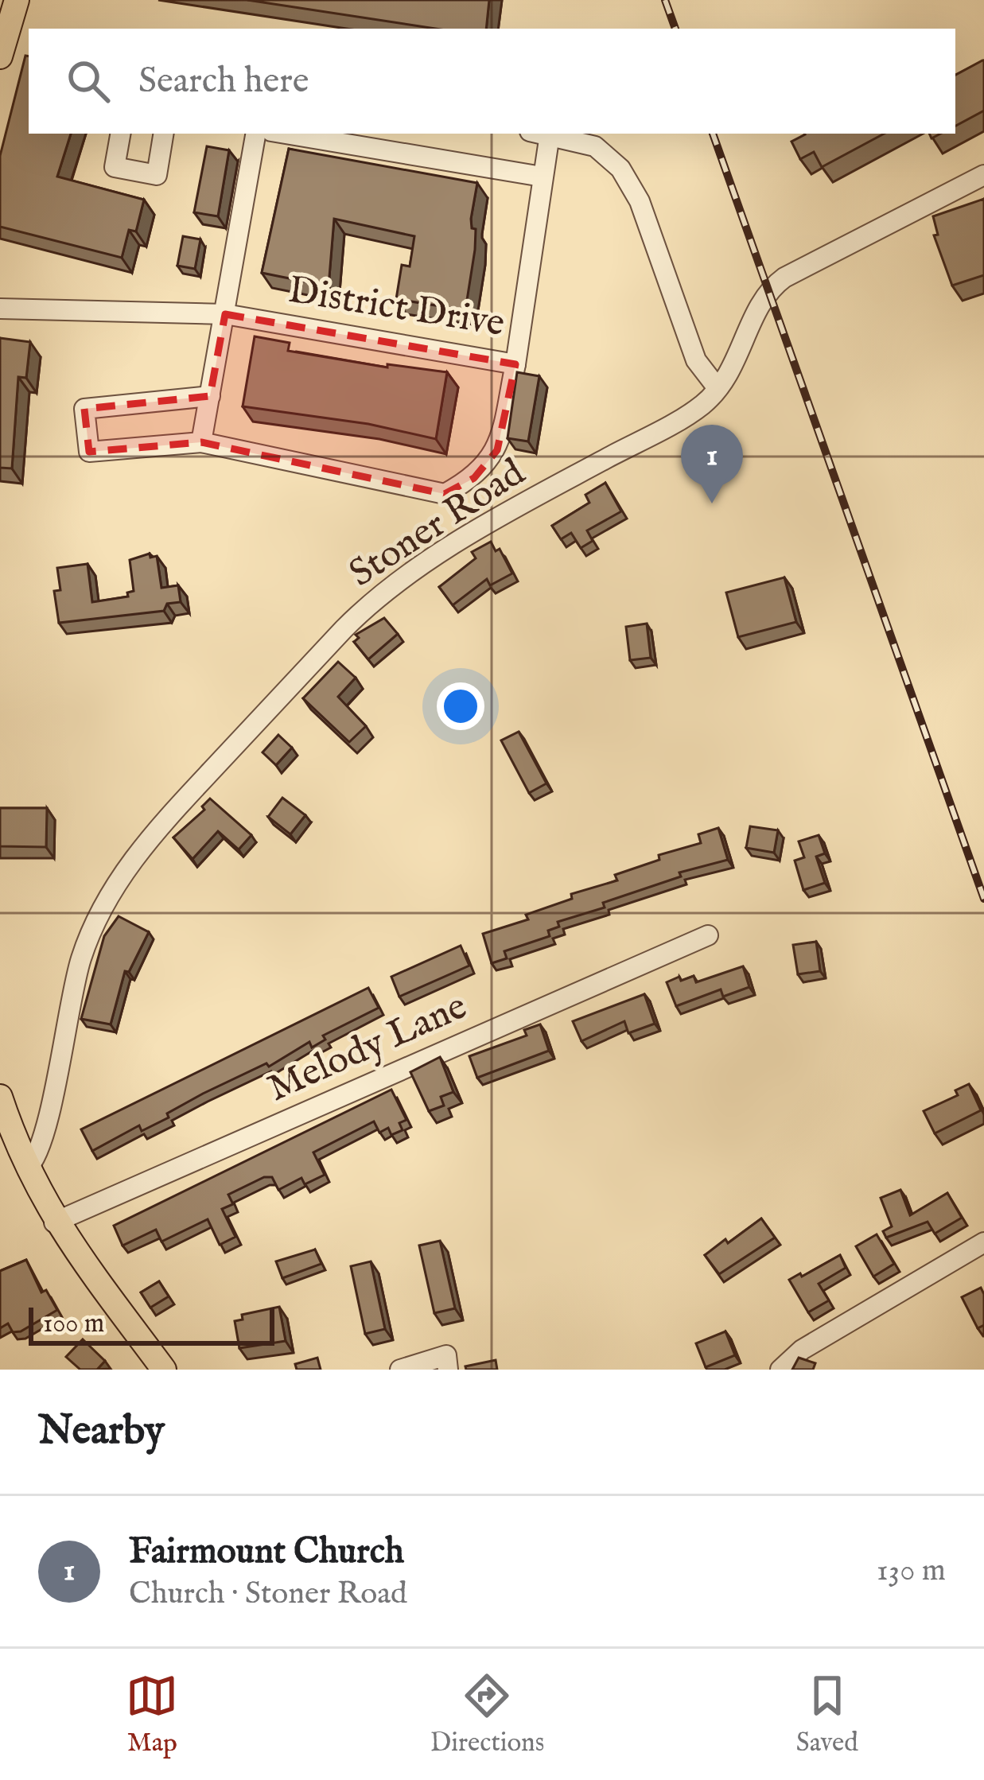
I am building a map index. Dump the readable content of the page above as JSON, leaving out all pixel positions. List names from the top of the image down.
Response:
{
  "streets": {
    "street": ["District Drive", "Stoner Road", "Melody Lane"]
  },
  "crossings": [
    ["District Drive", "Stoner Road"]
  ],
  "scale_bar": "100 m",
  "page": {
    "search": "Search here",
    "pins": "1",
    "scale": "100 m",
    "heading": "Nearby",
    "list": [
      {
        "mark": "1",
        "name": "Fairmount Church",
        "note": "Church · Stoner Road",
        "value": "130 m"
      }
    ],
    "nav": ["Map", "Directions", "Saved"]
  }
}
